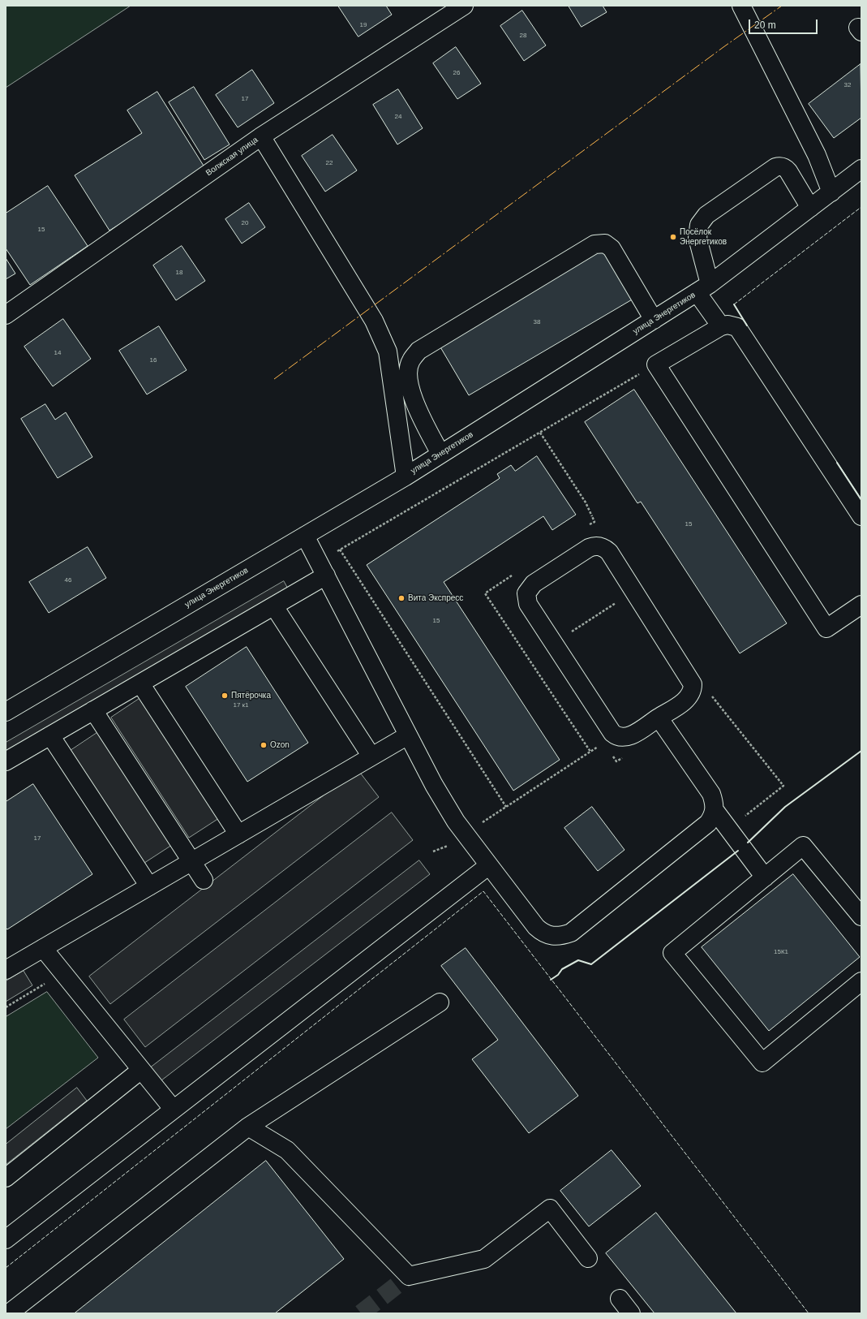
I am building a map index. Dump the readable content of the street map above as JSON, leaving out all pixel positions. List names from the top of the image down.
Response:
{
  "streets": {
    "street": ["Волжская улица", "улица Энергетиков"]
  },
  "places": [
    "Посёлок Энергетиков",
    "Вита Экспресс",
    "Пятёрочка",
    "Ozon"
  ],
  "house_numbers": [
    "19",
    "28",
    "26",
    "32",
    "17",
    "24",
    "22",
    "20",
    "15",
    "18",
    "38",
    "14",
    "16",
    "15",
    "46",
    "15",
    "17 к1",
    "17",
    "15К1"
  ],
  "scale_bar": "20 m"
}
